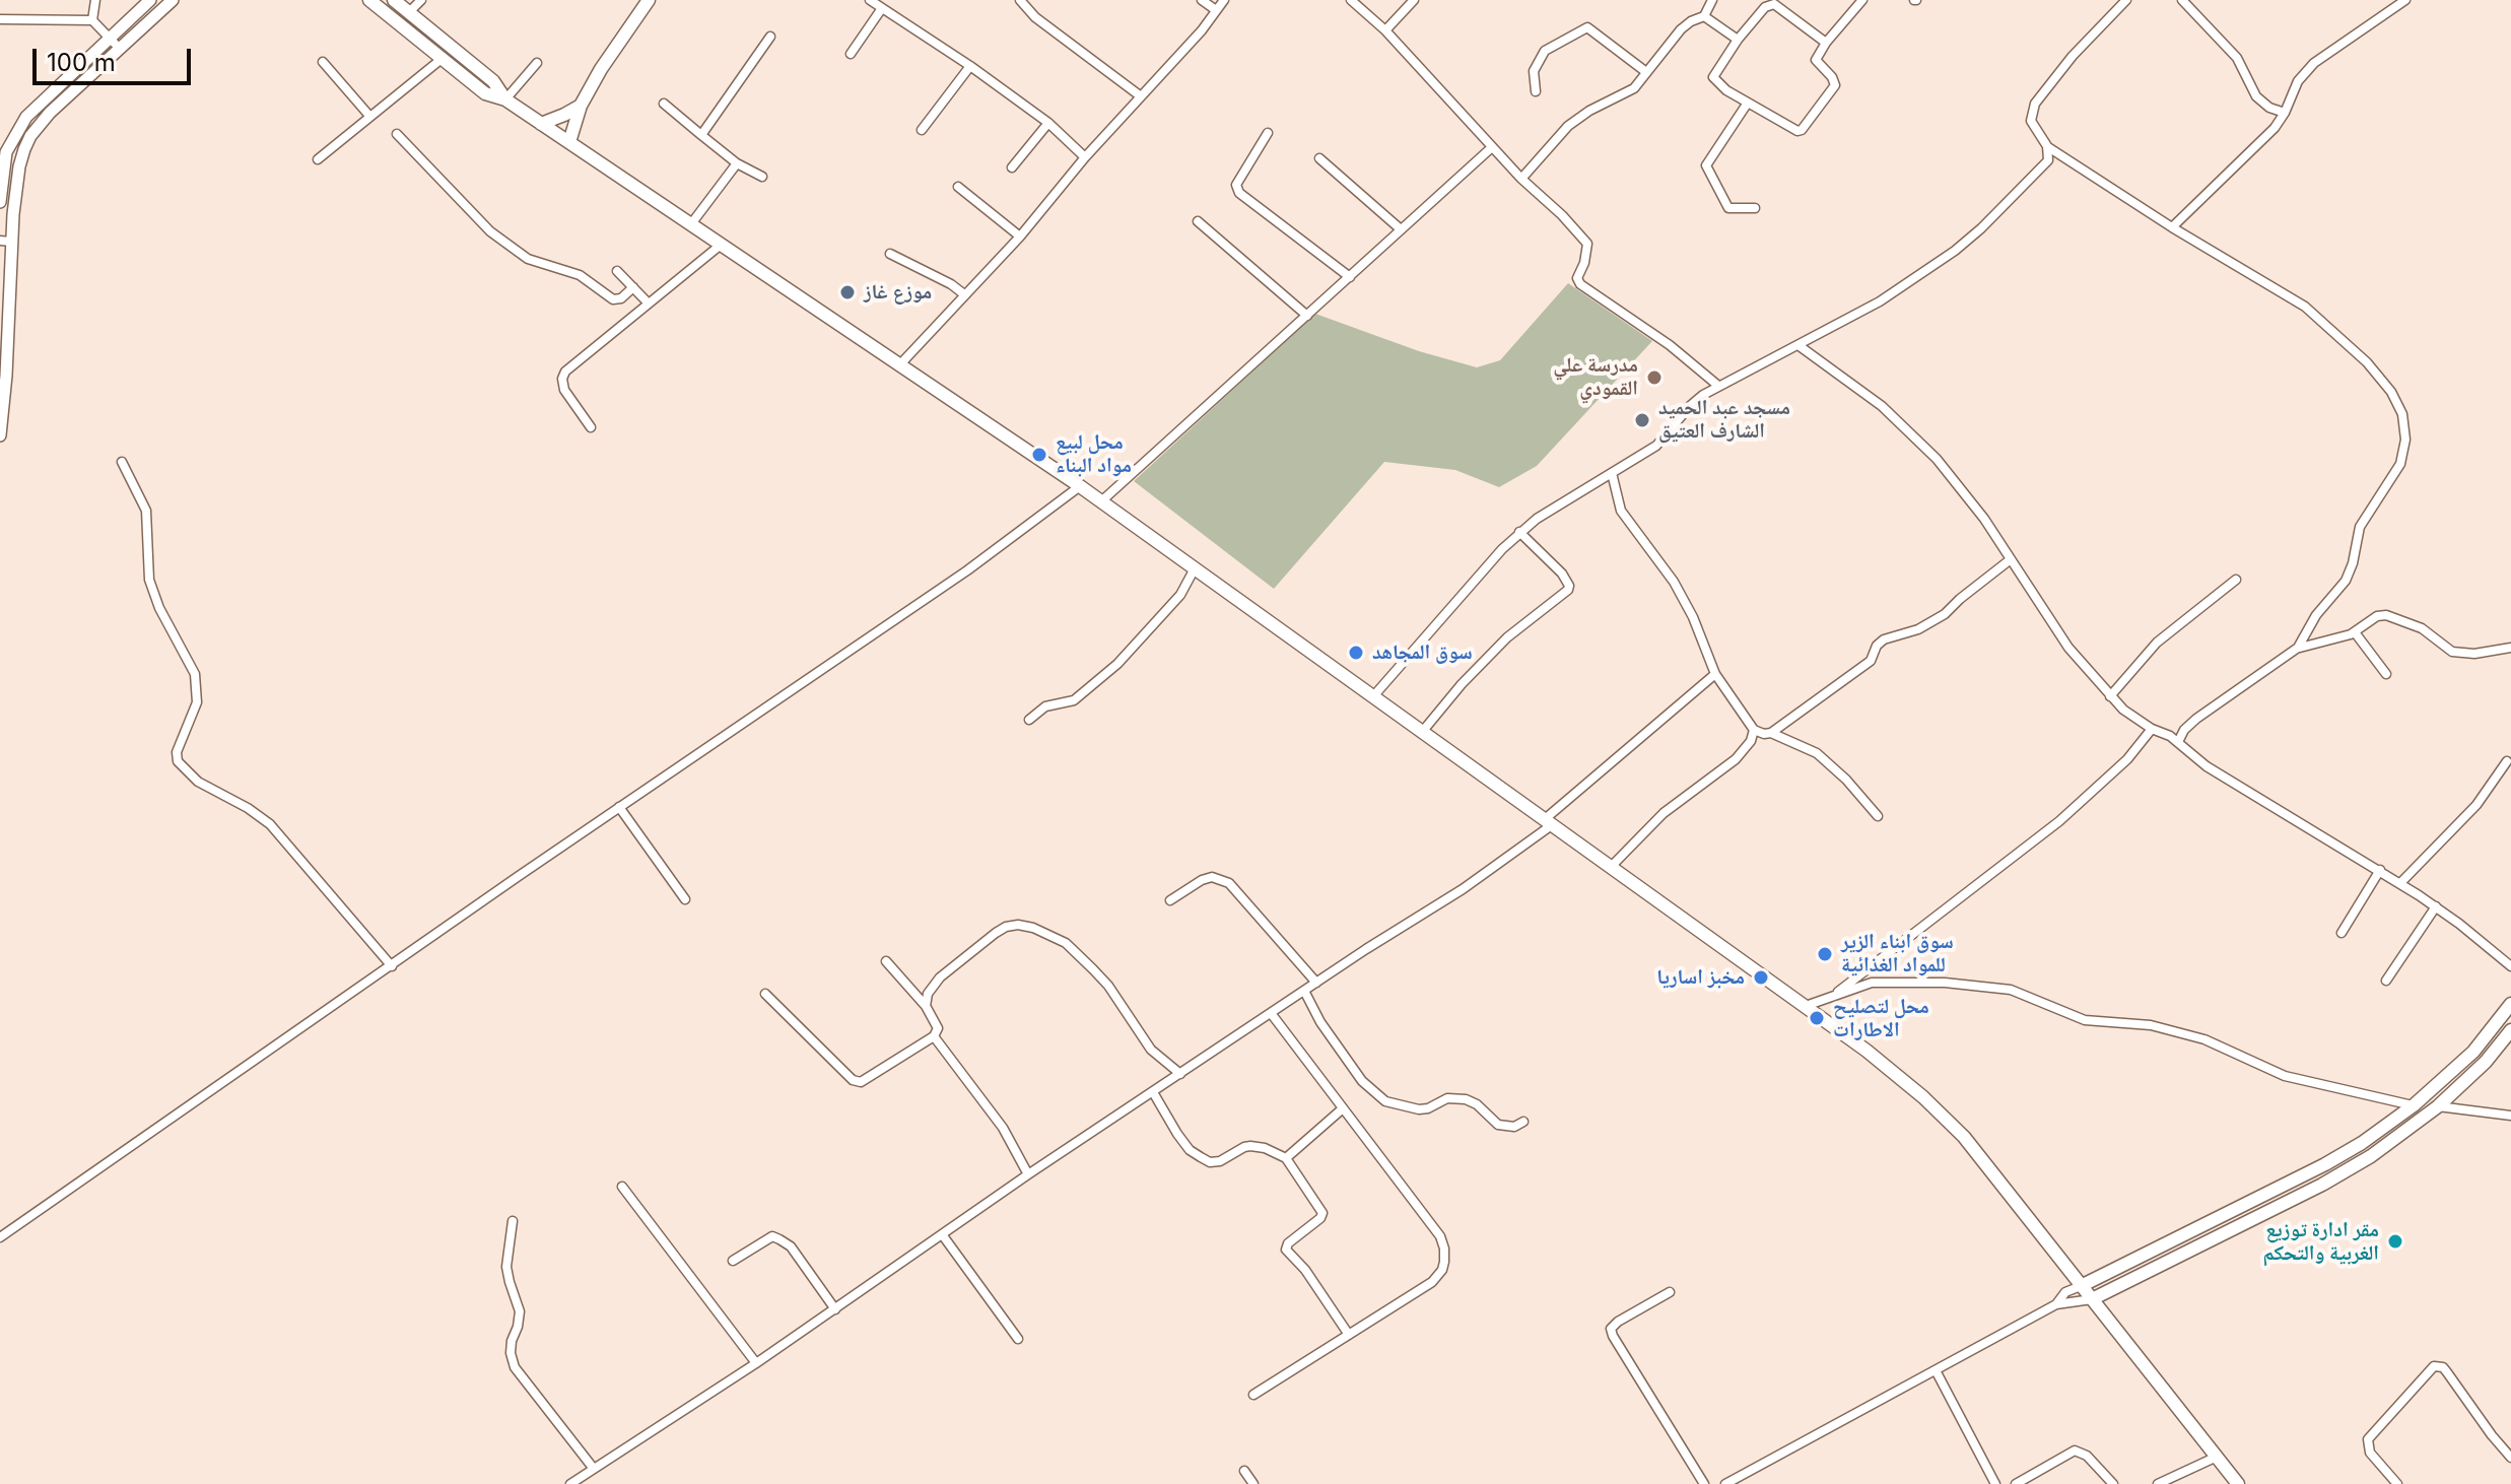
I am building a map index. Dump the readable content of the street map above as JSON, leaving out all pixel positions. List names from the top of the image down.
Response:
{
  "places": [
    "موزع غاز",
    "مدرسة علي القمودي",
    "مسجد عبد الحميد الشارف العتيق",
    "محل لبيع مواد البناء",
    "سوق المجاهد",
    "سوق ابناء الزير للمواد الغذائية",
    "مخبز اساريا",
    "محل لتصليح الاطارات",
    "مقر ادارة توزيع الغربية والتحكم"
  ],
  "scale_bar": "100 m"
}
